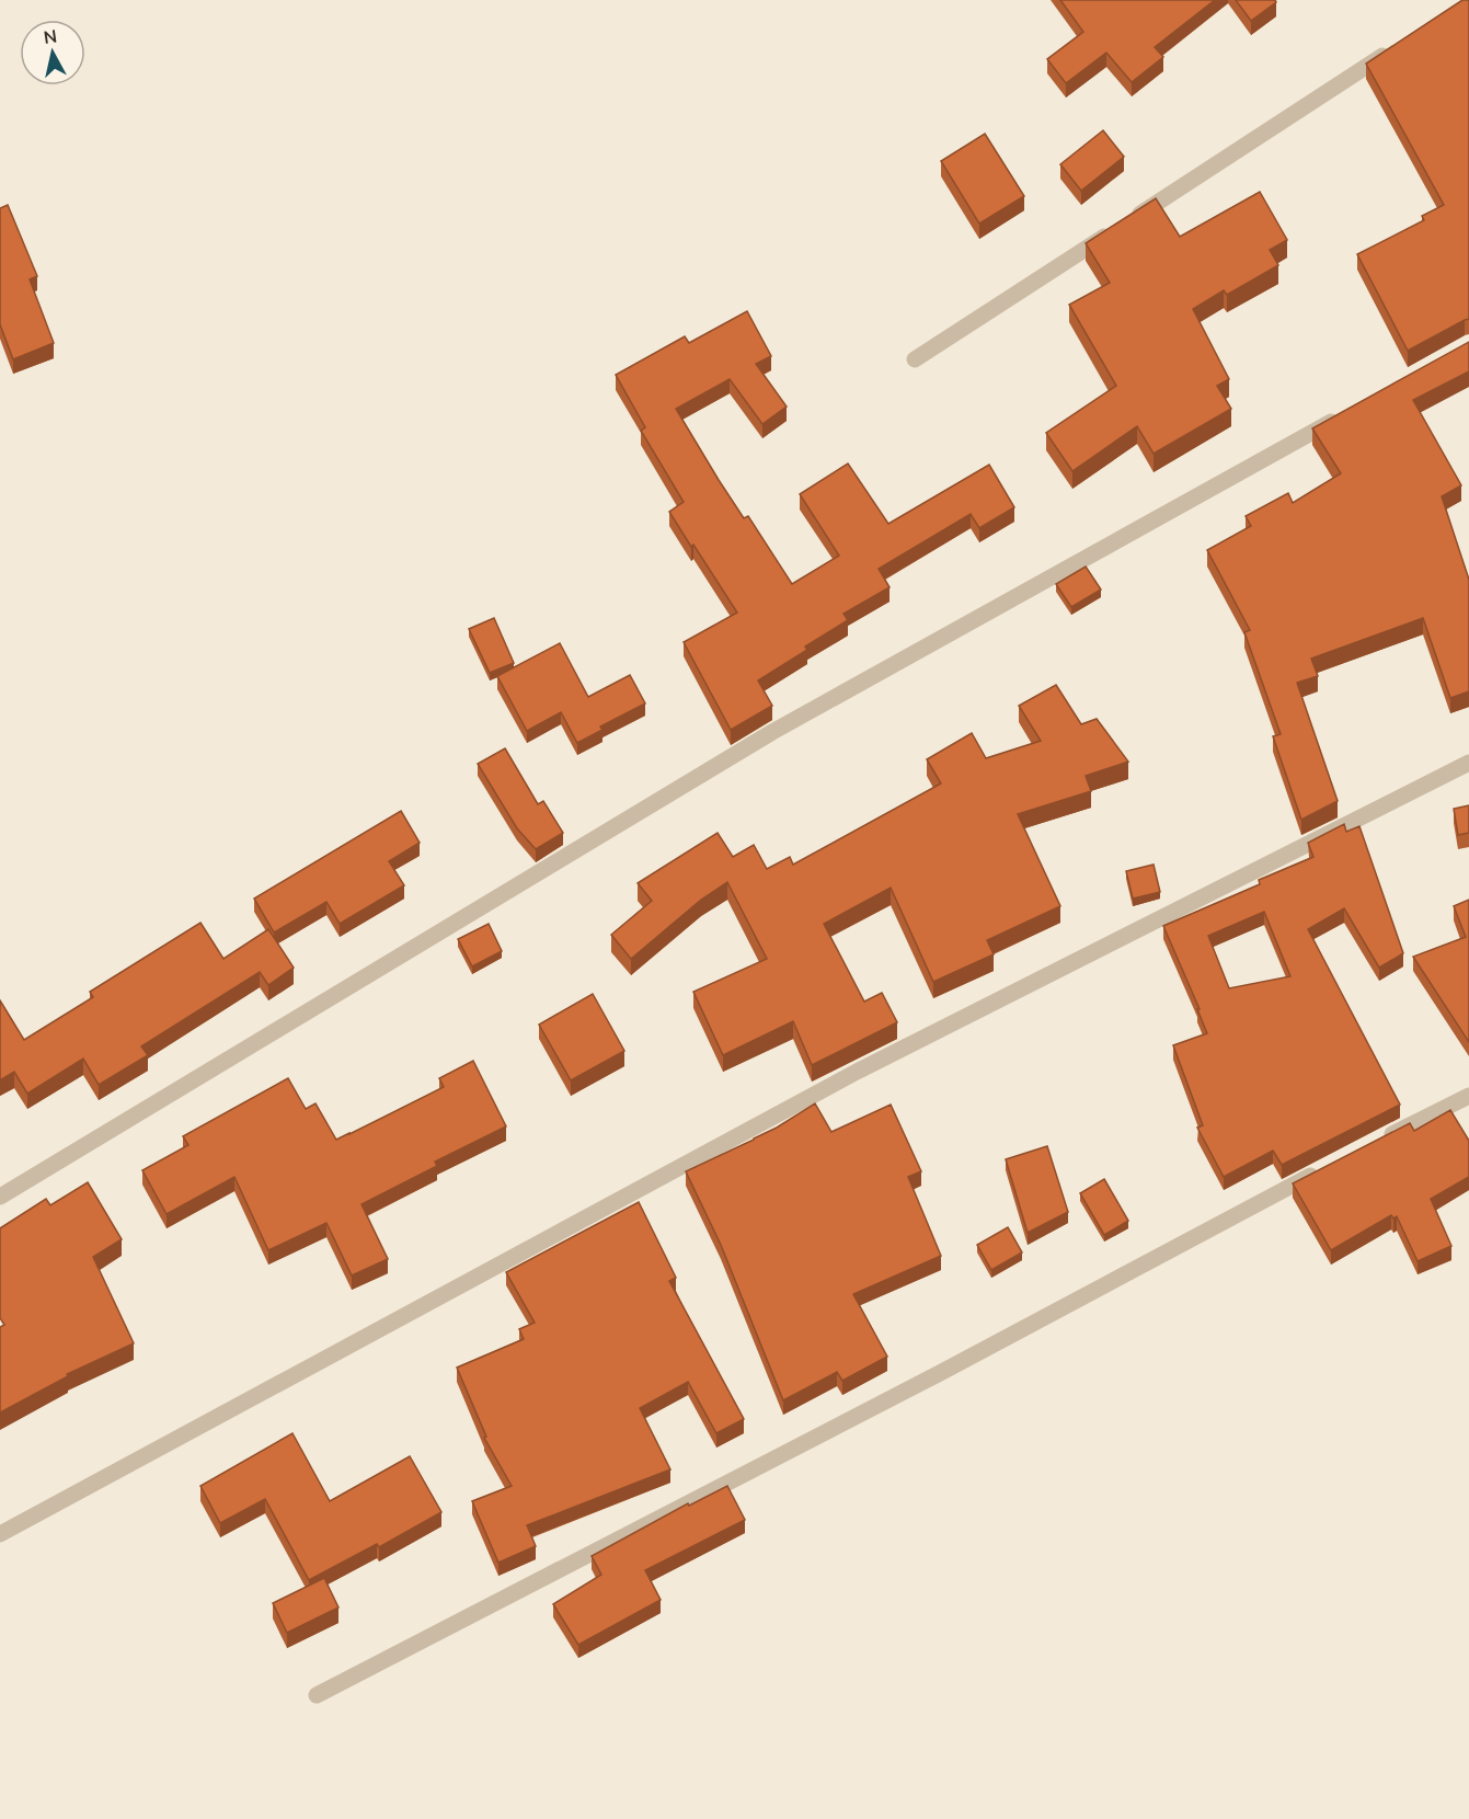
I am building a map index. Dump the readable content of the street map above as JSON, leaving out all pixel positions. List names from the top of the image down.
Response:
{
  "north": "top"
}
